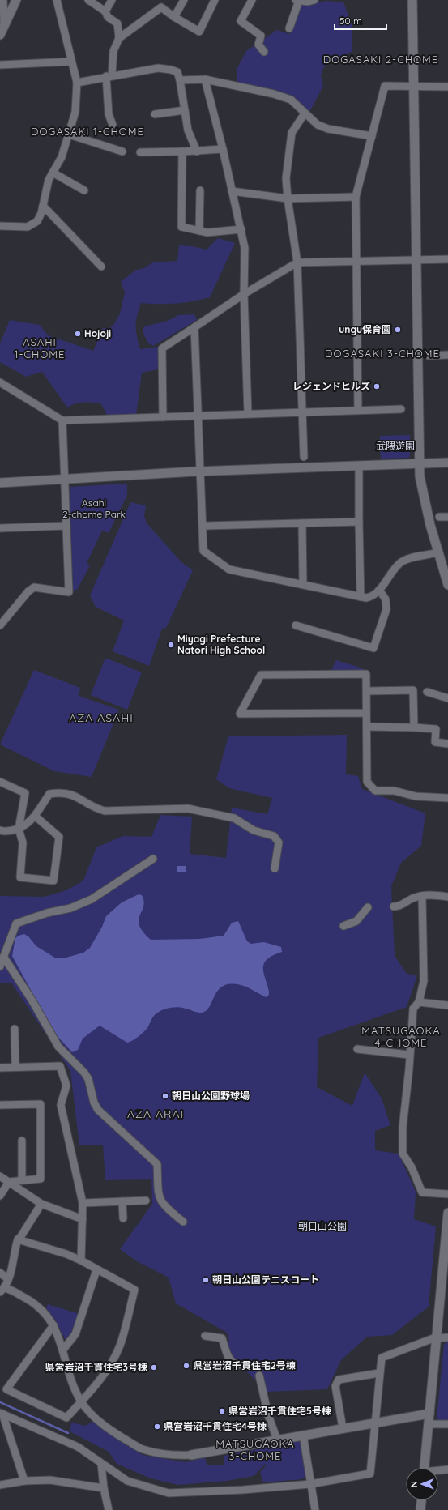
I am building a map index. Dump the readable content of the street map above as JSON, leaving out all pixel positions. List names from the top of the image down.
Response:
{
  "districts": [
    "DOGASAKI 2-CHOME",
    "DOGASAKI 1-CHOME",
    "ASAHI 1-CHOME",
    "DOGASAKI 3-CHOME",
    "AZA ASAHI",
    "MATSUGAOKA 4-CHOME",
    "AZA ARAI",
    "MATSUGAOKA 3-CHOME"
  ],
  "parks": ["武隈遊園", "Asahi 2-chome Park", "朝日山公園"],
  "places": [
    "ungu保育園",
    "Hojoji",
    "レジェンドヒルズ",
    "Miyagi Prefecture Natori High School",
    "朝日山公園野球場",
    "朝日山公園テニスコート",
    "県営岩沼千貫住宅2号棟",
    "県営岩沼千貫住宅3号棟",
    "県営岩沼千貫住宅5号棟",
    "県営岩沼千貫住宅4号棟"
  ],
  "scale_bar": "50 m",
  "north": "left"
}
